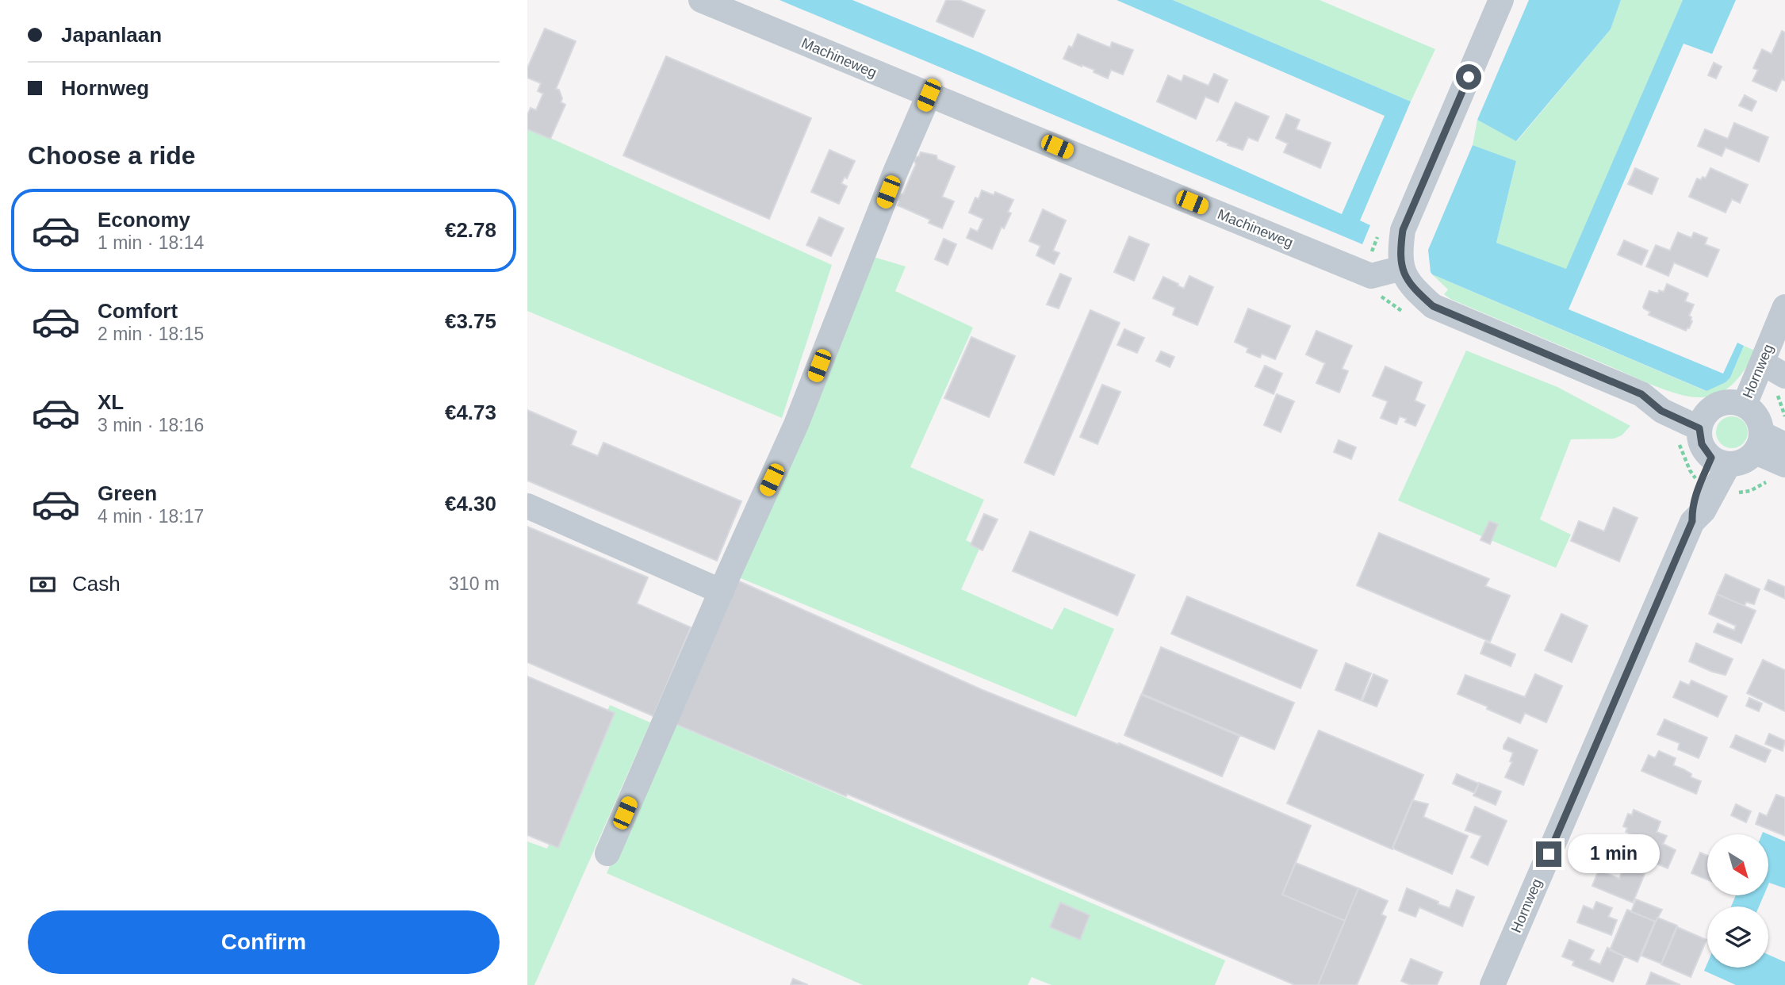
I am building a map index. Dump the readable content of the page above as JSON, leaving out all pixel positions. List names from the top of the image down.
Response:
{
  "streets": {
    "street": ["Machineweg", "Hornweg"]
  },
  "north": "bottom right",
  "page": {
    "banner": ["Japanlaan", "Hornweg"],
    "heading": "Choose a ride",
    "list": [
      {
        "name": "Economy",
        "note": "1 min · 18:14",
        "value": "€2.78"
      },
      {
        "name": "Comfort",
        "note": "2 min · 18:15",
        "value": "€3.75"
      },
      {
        "name": "XL",
        "note": "3 min · 18:16",
        "value": "€4.73"
      },
      {
        "name": "Green",
        "note": "4 min · 18:17",
        "value": "€4.30"
      }
    ],
    "pay": ["Cash", "310 m"],
    "bubble": "1 min",
    "buttons": "Confirm"
  }
}
